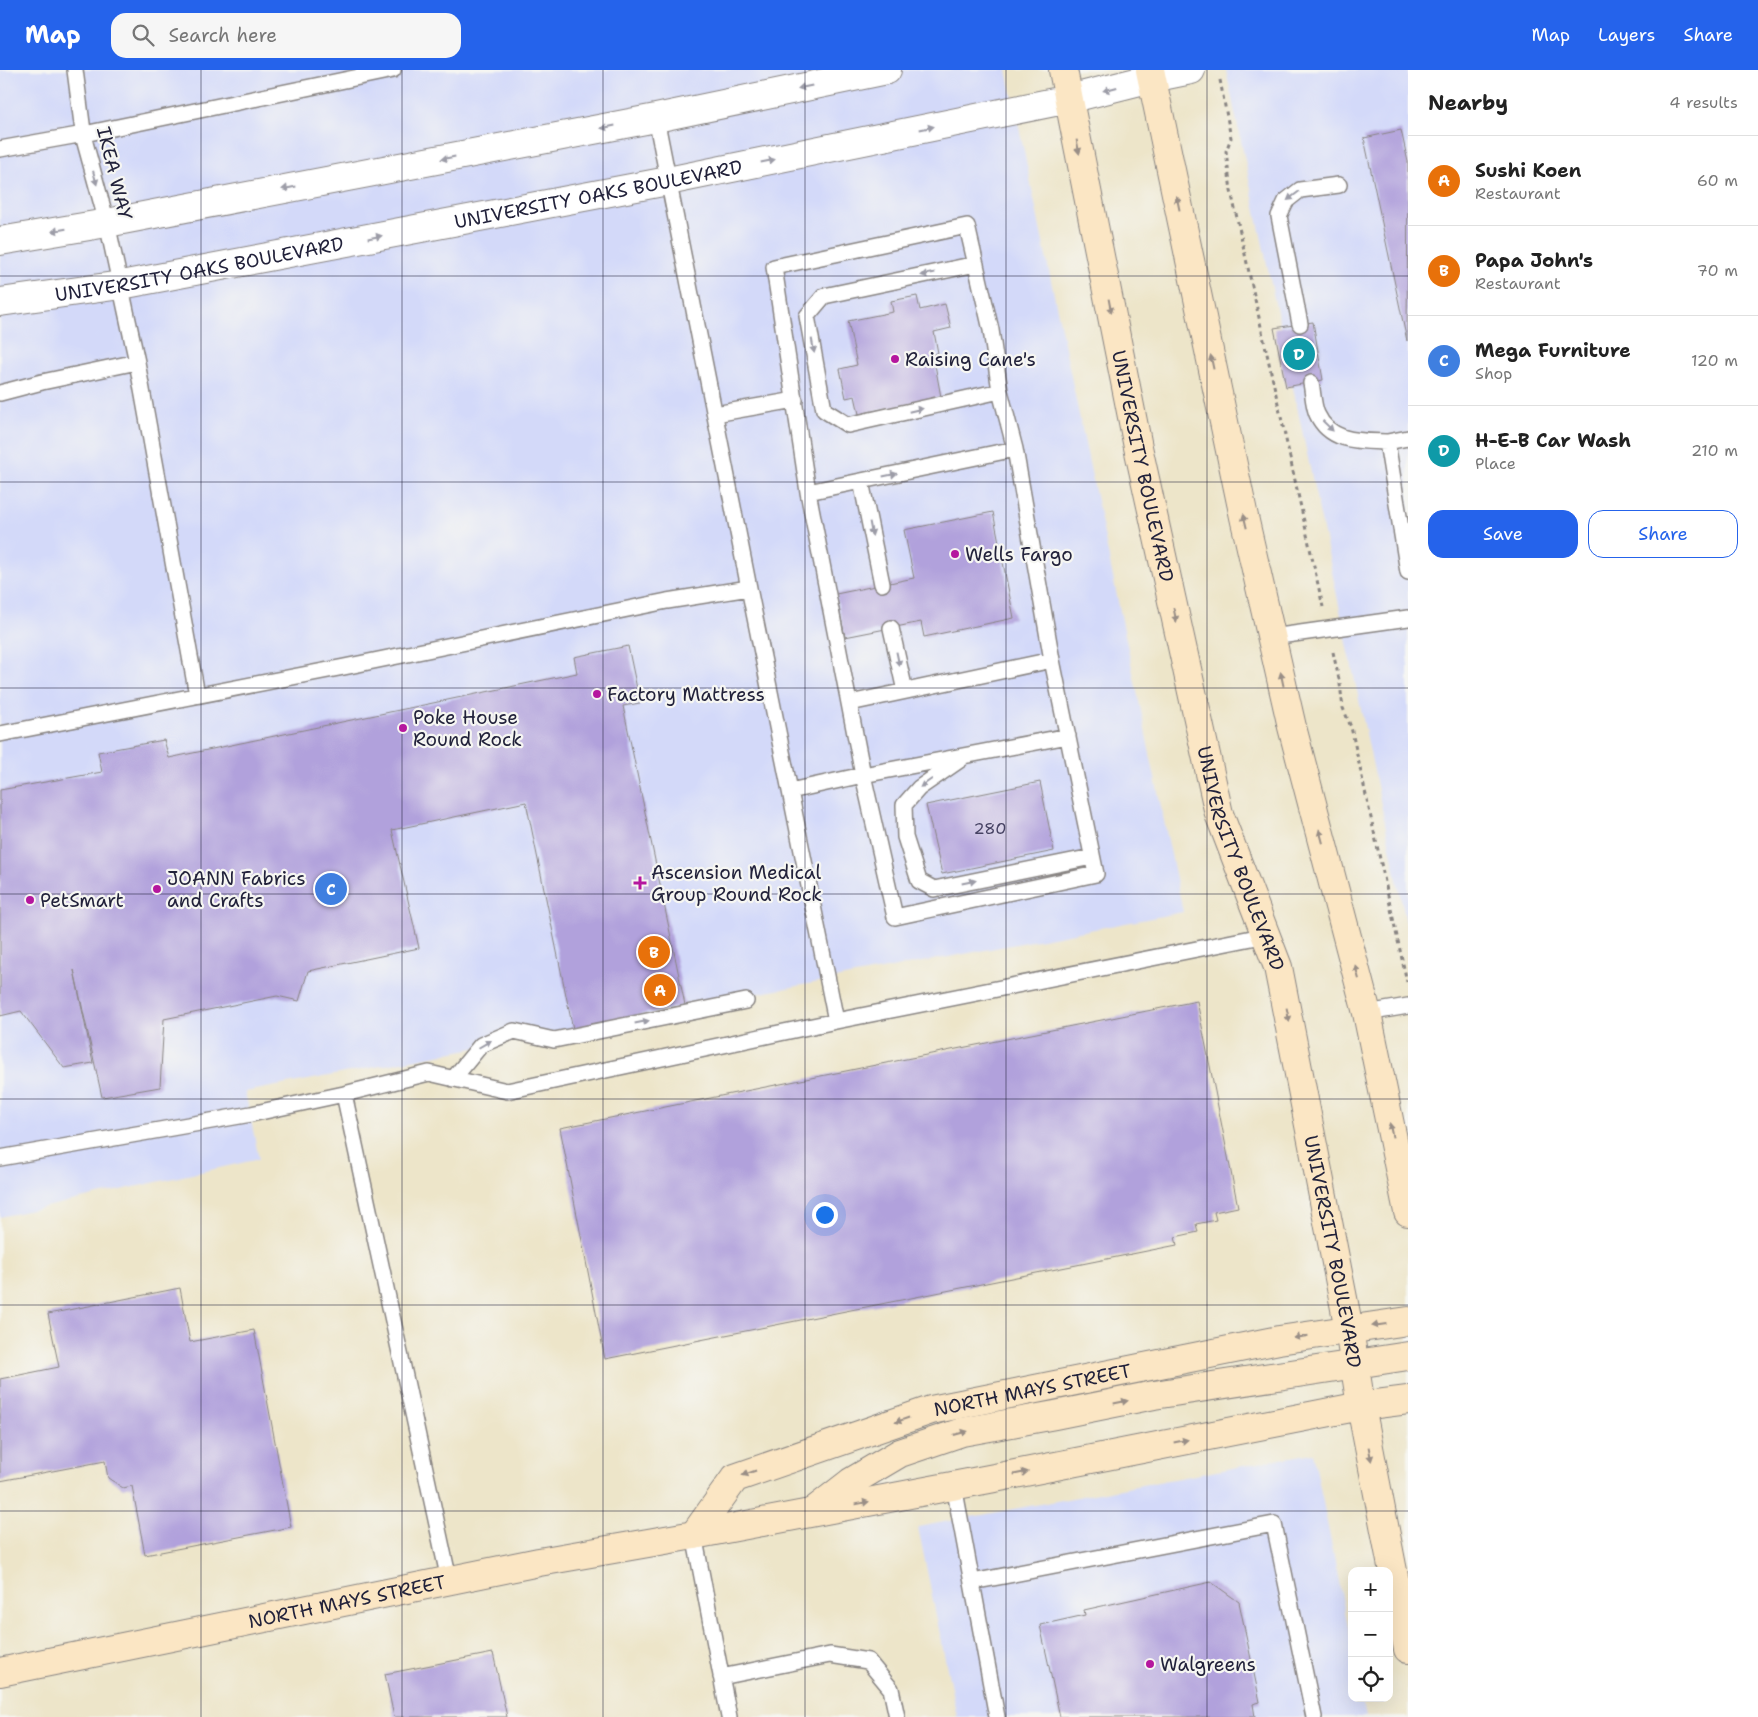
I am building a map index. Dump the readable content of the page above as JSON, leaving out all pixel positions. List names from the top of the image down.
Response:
{
  "streets": {
    "main road": ["UNIVERSITY BOULEVARD", "NORTH MAYS STREET"],
    "street": ["UNIVERSITY OAKS BOULEVARD"],
    "lane": ["IKEA WAY"]
  },
  "crossings": [
    ["IKEA WAY", "UNIVERSITY OAKS BOULEVARD"],
    ["UNIVERSITY OAKS BOULEVARD", "UNIVERSITY BOULEVARD"],
    ["UNIVERSITY BOULEVARD", "NORTH MAYS STREET"]
  ],
  "places": {
    "other": [
      "Raising Cane's",
      "Wells Fargo",
      "Factory Mattress",
      "Poke House Round Rock",
      "JOANN Fabrics and Crafts",
      "PetSmart",
      "Walgreens"
    ],
    "health": ["Ascension Medical Group Round Rock"]
  },
  "house_numbers": ["280"],
  "page": {
    "header": "Map",
    "search": "Search here",
    "nav": ["Map", "Layers", "Share"],
    "heading": ["Nearby", "4 results"],
    "list": [
      {
        "mark": "A",
        "name": "Sushi Koen",
        "note": "Restaurant",
        "value": "60 m"
      },
      {
        "mark": "B",
        "name": "Papa John's",
        "note": "Restaurant",
        "value": "70 m"
      },
      {
        "mark": "C",
        "name": "Mega Furniture",
        "note": "Shop",
        "value": "120 m"
      },
      {
        "mark": "D",
        "name": "H-E-B Car Wash",
        "note": "Place",
        "value": "210 m"
      }
    ],
    "pins": [
      "D",
      "C",
      "B",
      "A"
    ],
    "buttons": ["Save", "Share"],
    "map_buttons": ["+", "−"]
  }
}
